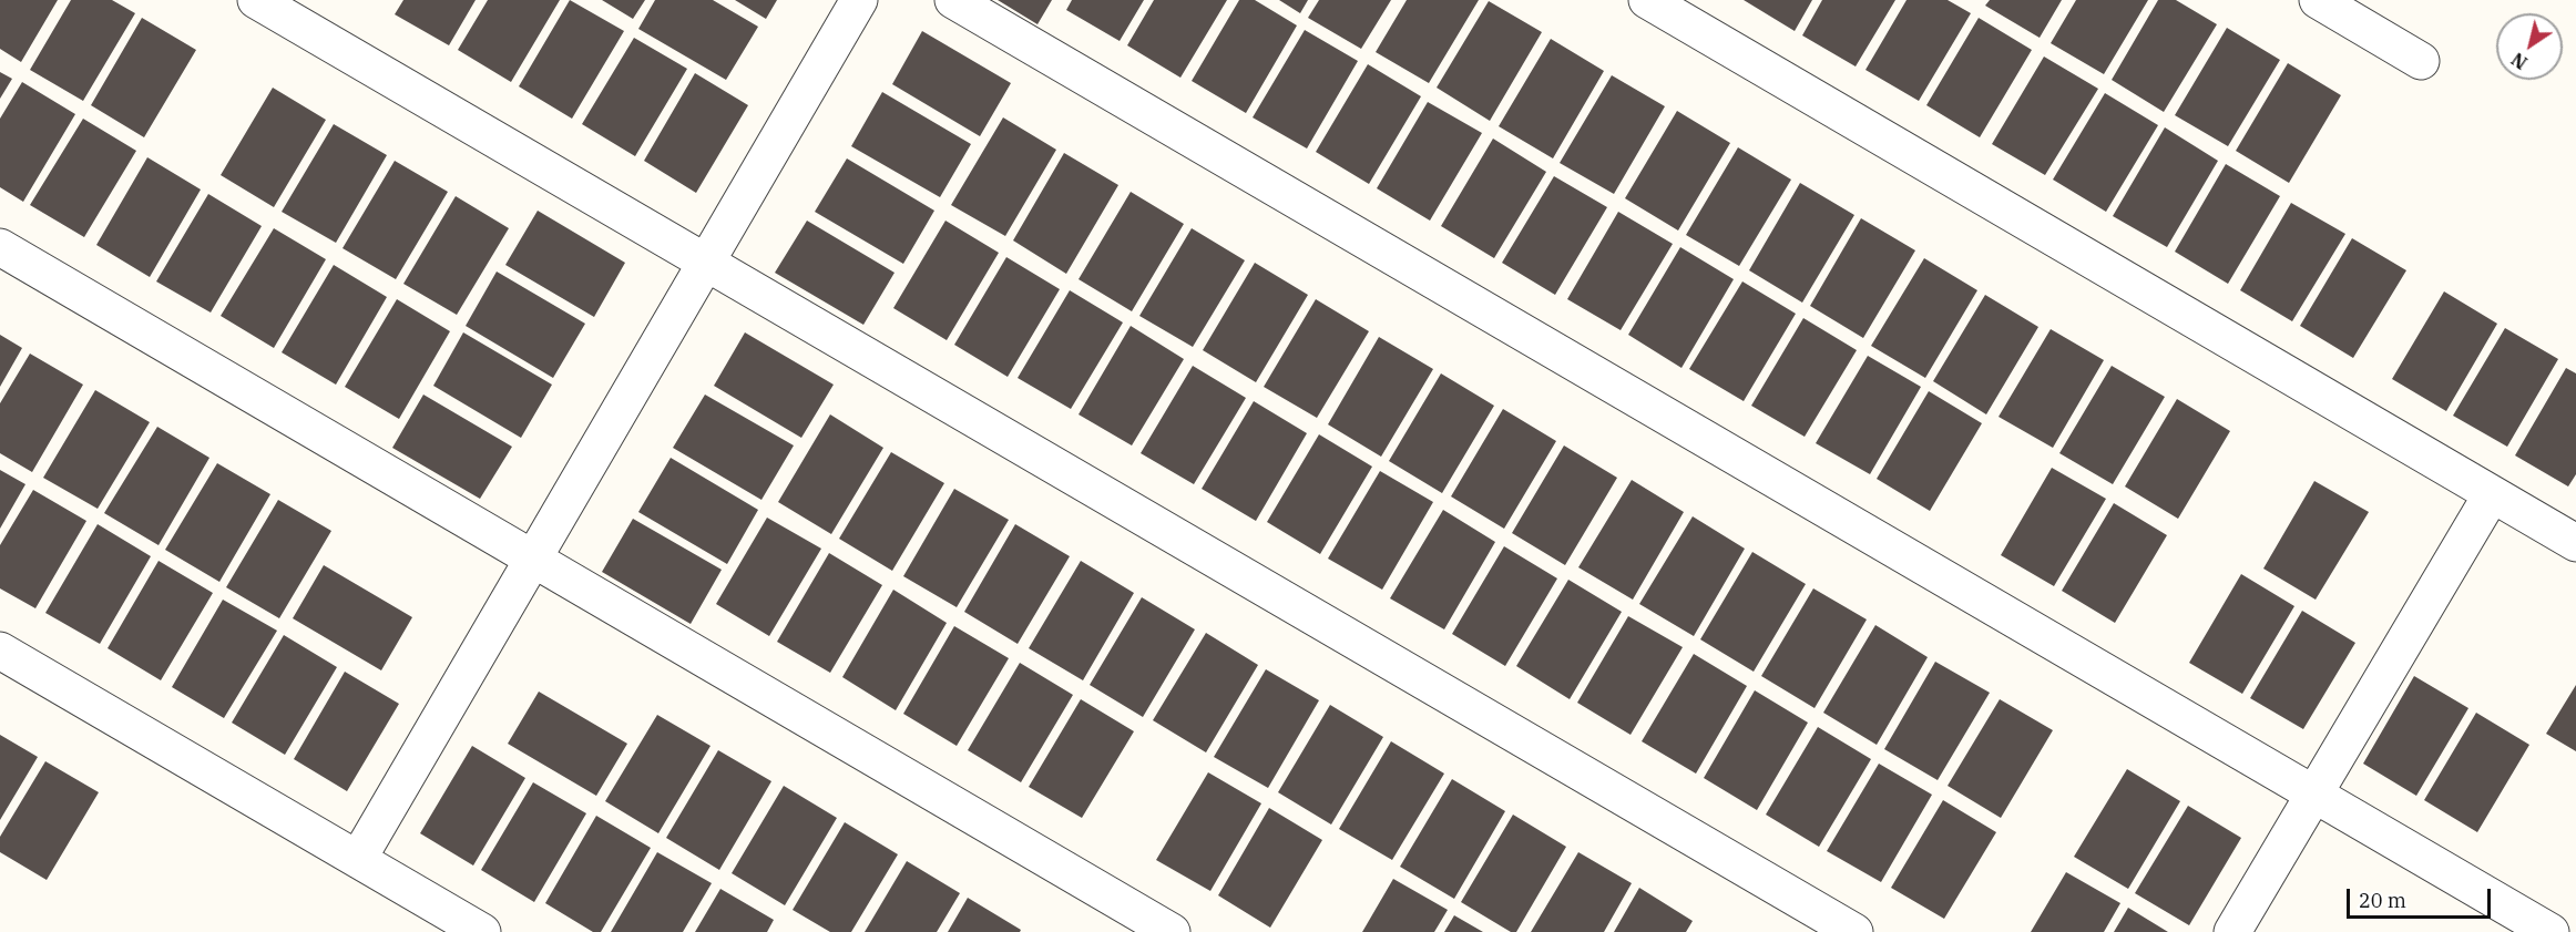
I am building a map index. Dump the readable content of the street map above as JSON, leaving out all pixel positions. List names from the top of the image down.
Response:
{
  "scale_bar": "20 m",
  "north": "bottom left"
}
